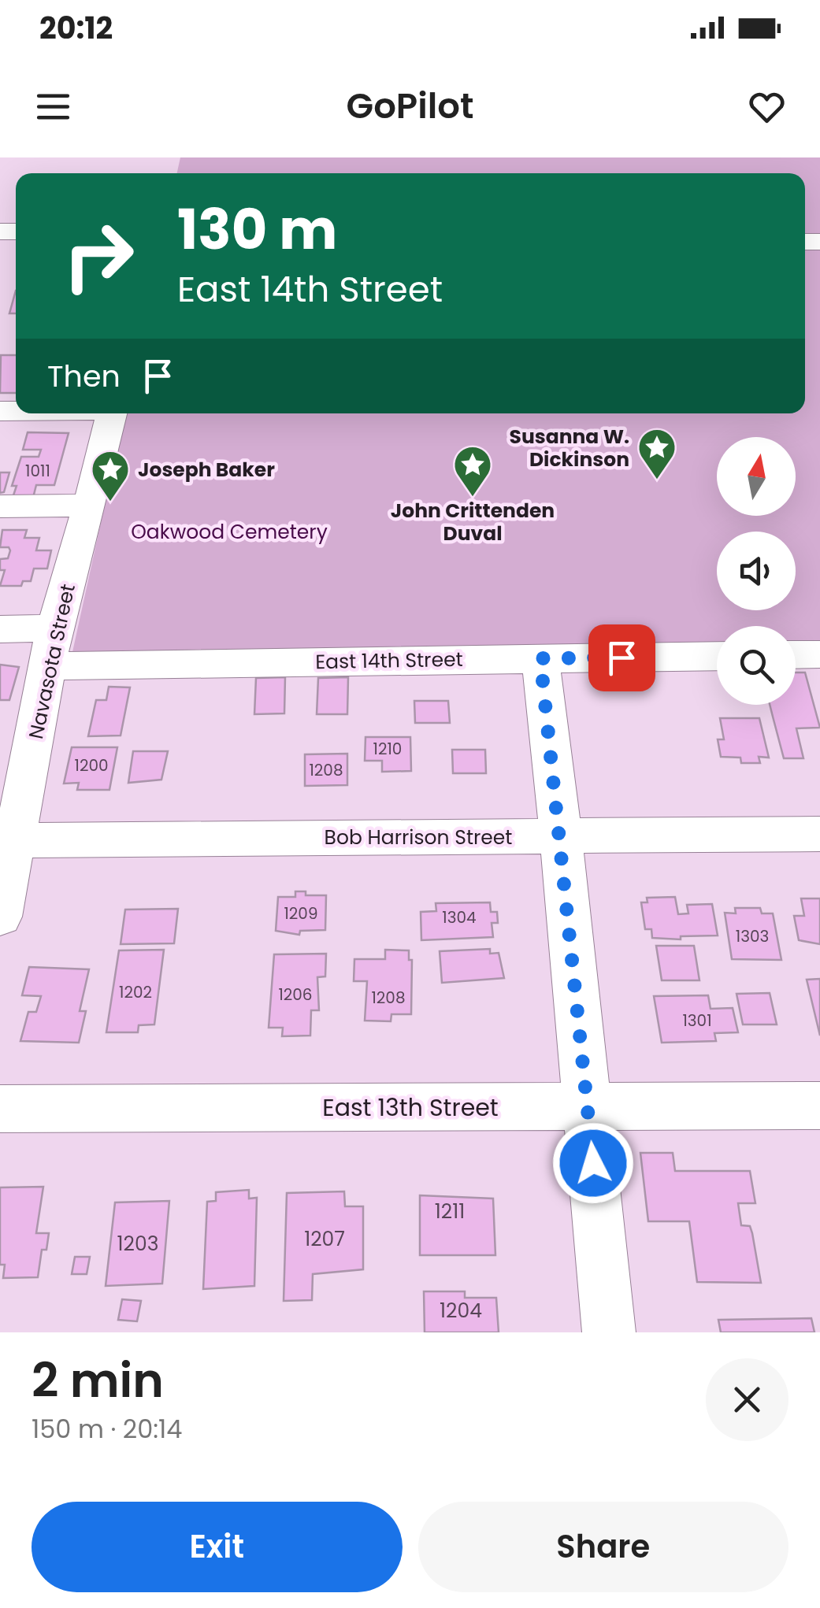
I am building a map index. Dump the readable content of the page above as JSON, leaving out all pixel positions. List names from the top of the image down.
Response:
{
  "streets": {
    "street": [
      "East 14th Street",
      "Navasota Street",
      "Bob Harrison Street",
      "East 13th Street"
    ]
  },
  "crossings": [
    ["East 14th Street", "Navasota Street"],
    ["Navasota Street", "Bob Harrison Street"]
  ],
  "parks": ["Oakwood Cemetery"],
  "places": {
    "place": ["Susanna W. Dickinson", "John Crittenden Duval", "Joseph Baker"]
  },
  "house_numbers": [
    "1011",
    "1210",
    "1200",
    "1208",
    "1209",
    "1304",
    "1303",
    "1202",
    "1206",
    "1208",
    "1301",
    "1211",
    "1207",
    "1203",
    "1204"
  ],
  "north": "top",
  "page": {
    "status": "20:12",
    "header": "GoPilot",
    "turn": ["130 m", "East 14th Street"],
    "then": "Then",
    "heading": ["2 min", "150 m · 20:14"],
    "buttons": ["Exit", "Share"]
  }
}
